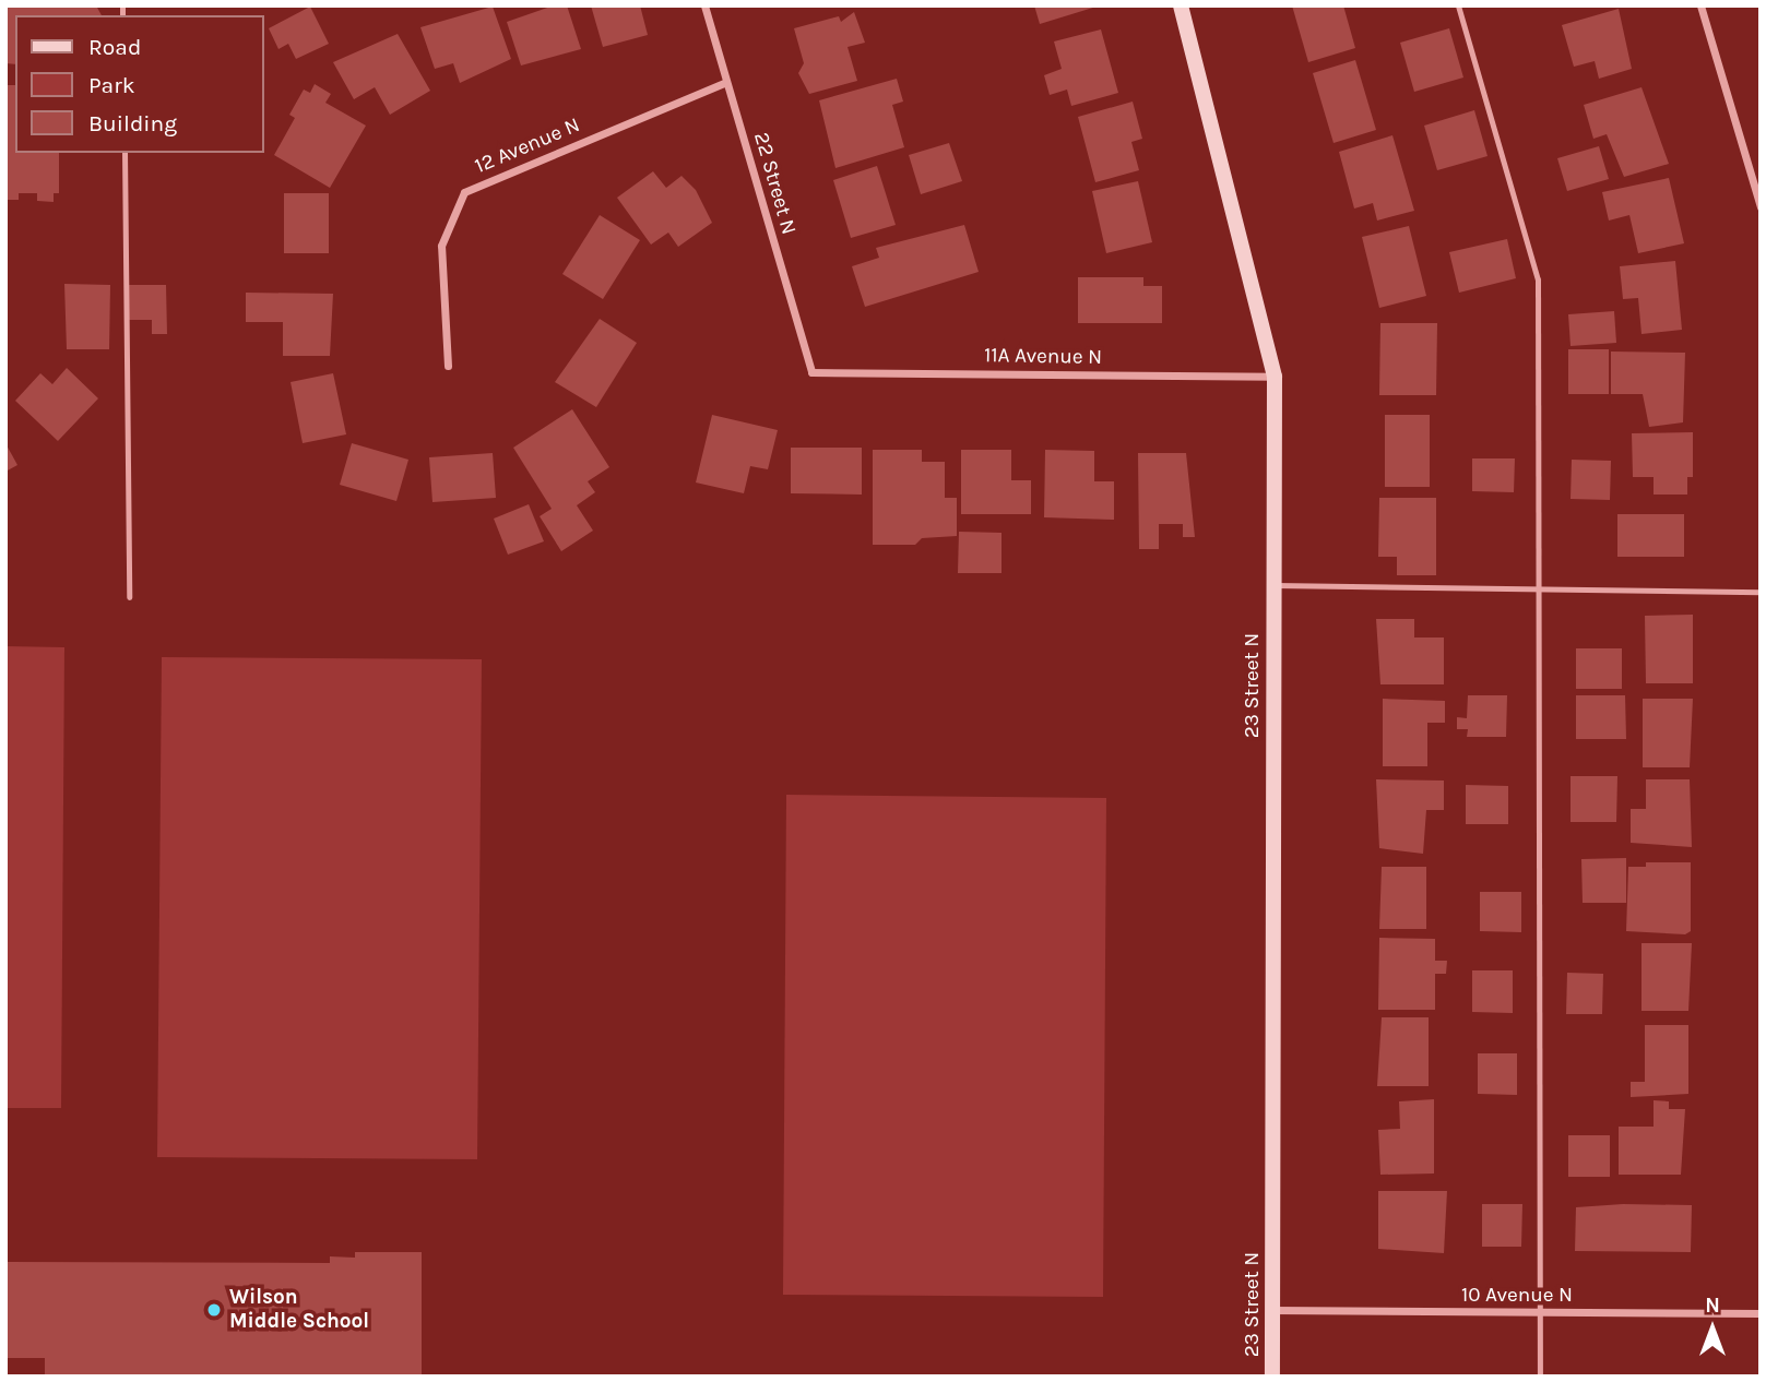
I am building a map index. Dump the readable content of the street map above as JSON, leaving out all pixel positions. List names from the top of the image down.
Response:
{
  "streets": {
    "street": [
      "12 Avenue N",
      "22 Street N",
      "11A Avenue N",
      "23 Street N",
      "10 Avenue N"
    ]
  },
  "crossings": [
    ["12 Avenue N", "22 Street N"],
    ["22 Street N", "11A Avenue N"],
    ["11A Avenue N", "23 Street N"],
    ["23 Street N", "10 Avenue N"]
  ],
  "places": ["Wilson Middle School"],
  "legend": ["Road", "Park", "Building"],
  "north": "top"
}
